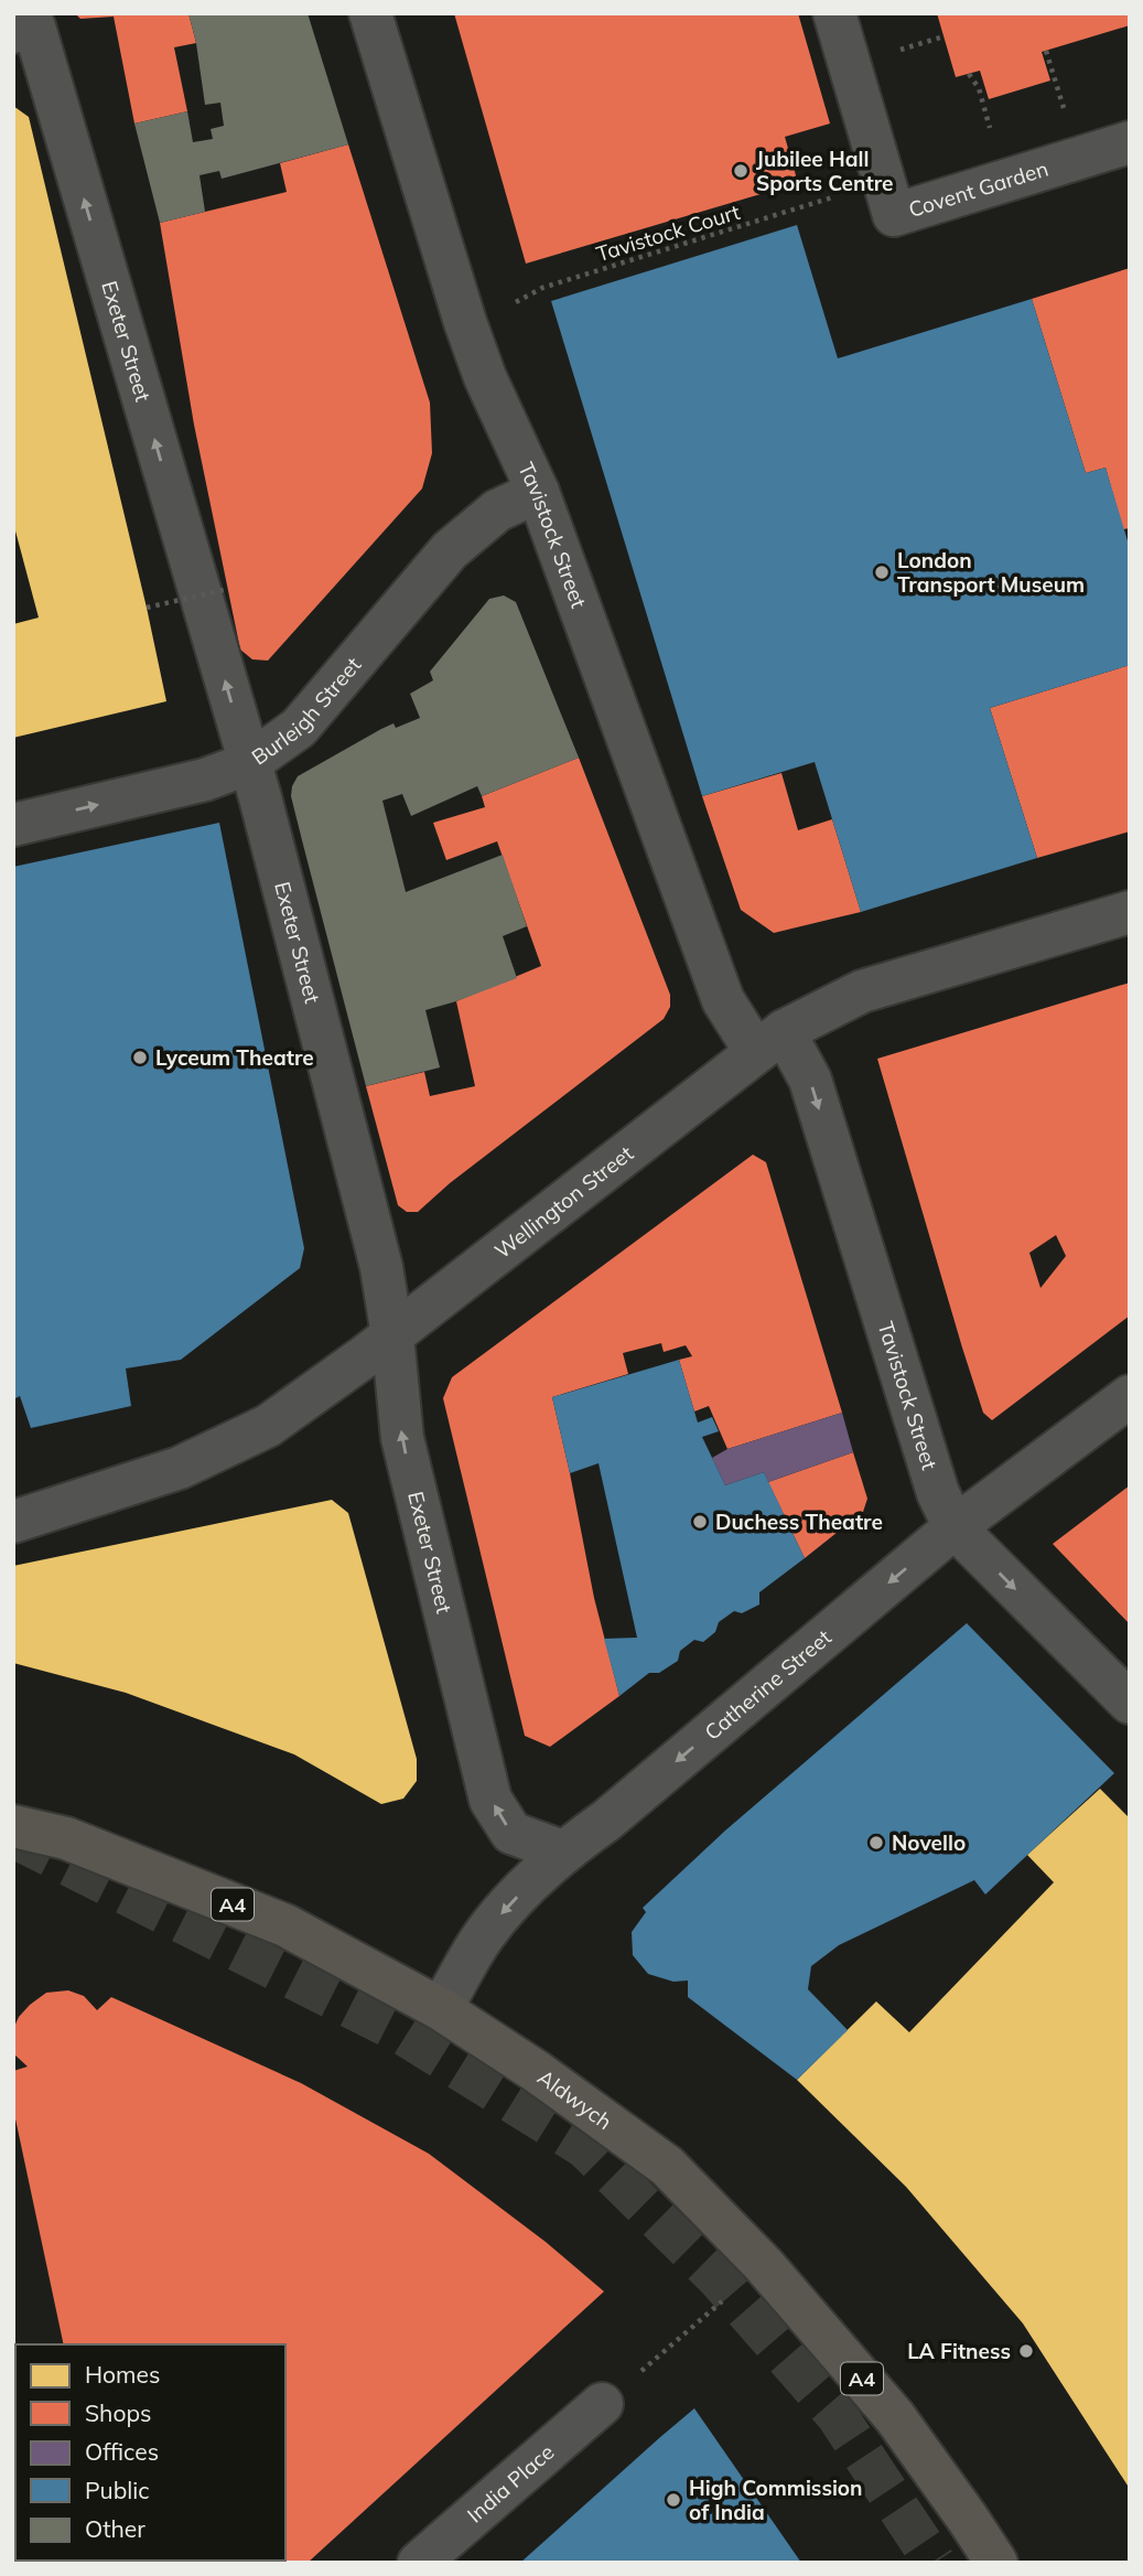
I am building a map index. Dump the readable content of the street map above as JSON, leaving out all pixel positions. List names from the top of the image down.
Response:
{
  "streets": {
    "main road": ["A4", "Aldwych"],
    "street": [
      "Covent Garden",
      "Exeter Street",
      "Tavistock Street",
      "Burleigh Street",
      "Wellington Street",
      "Catherine Street",
      "India Place"
    ],
    "path": ["Tavistock Court"]
  },
  "crossings": [
    ["Covent Garden", "Tavistock Court"],
    ["Tavistock Court", "Tavistock Street"],
    ["Exeter Street", "Burleigh Street"],
    ["Exeter Street", "Wellington Street"],
    ["Exeter Street", "Catherine Street"],
    ["Tavistock Street", "Burleigh Street"],
    ["Tavistock Street", "Wellington Street"],
    ["Tavistock Street", "Catherine Street"],
    ["Catherine Street", "Aldwych"]
  ],
  "one_way": [
    "Exeter Street",
    "Tavistock Street",
    "Burleigh Street",
    "Catherine Street"
  ],
  "places": [
    "Jubilee Hall Sports Centre",
    "London Transport Museum",
    "Lyceum Theatre",
    "Duchess Theatre",
    "Novello",
    "LA Fitness",
    "High Commission of India"
  ],
  "legend": [
    "Homes",
    "Shops",
    "Offices",
    "Public",
    "Other"
  ]
}
